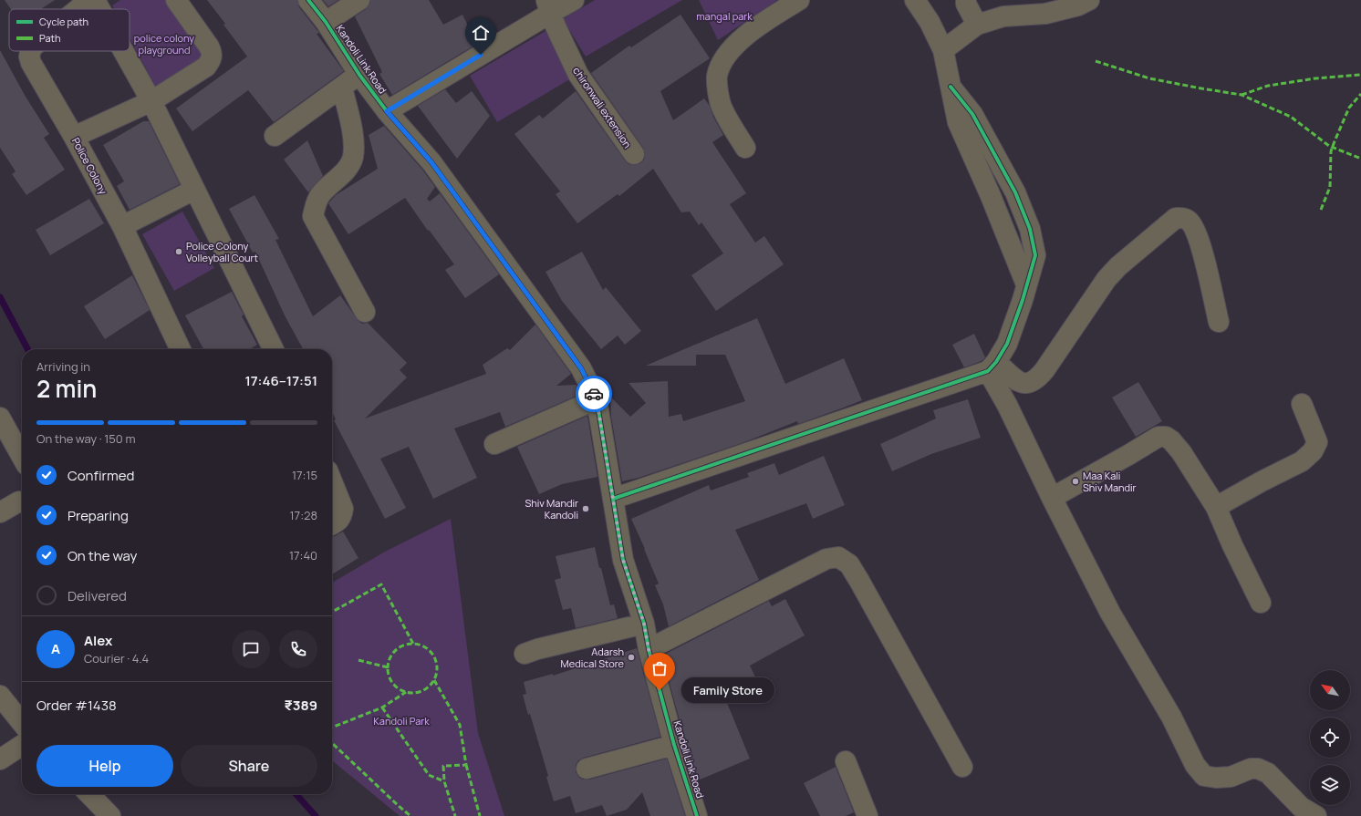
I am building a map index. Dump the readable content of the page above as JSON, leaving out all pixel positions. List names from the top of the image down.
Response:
{
  "streets": {
    "street": ["Kandoli Link Road", "chironwali extension", "Police Colony"]
  },
  "parks": ["mangal park", "police colony playground", "Kandoli Park"],
  "places": [
    "Police Colony Volleyball Court",
    "Maa Kali Shiv Mandir",
    "Shiv Mandir Kandoli",
    "Adarsh Medical Store",
    "Family Store"
  ],
  "legend": ["Cycle path", "Path"],
  "north": "top left",
  "page": {
    "heading": ["2 min", "Arriving in", "17:46–17:51"],
    "panel": [
      "Alex",
      "Courier · 4.4",
      "Order #1438",
      "₹389"
    ],
    "bar": "On the way · 150 m",
    "list": [
      ["Confirmed", "17:15"],
      ["Preparing", "17:28"],
      ["On the way", "17:40"],
      "Delivered"
    ],
    "round": "A",
    "bubble": "Family Store",
    "buttons": ["Help", "Share"]
  }
}
